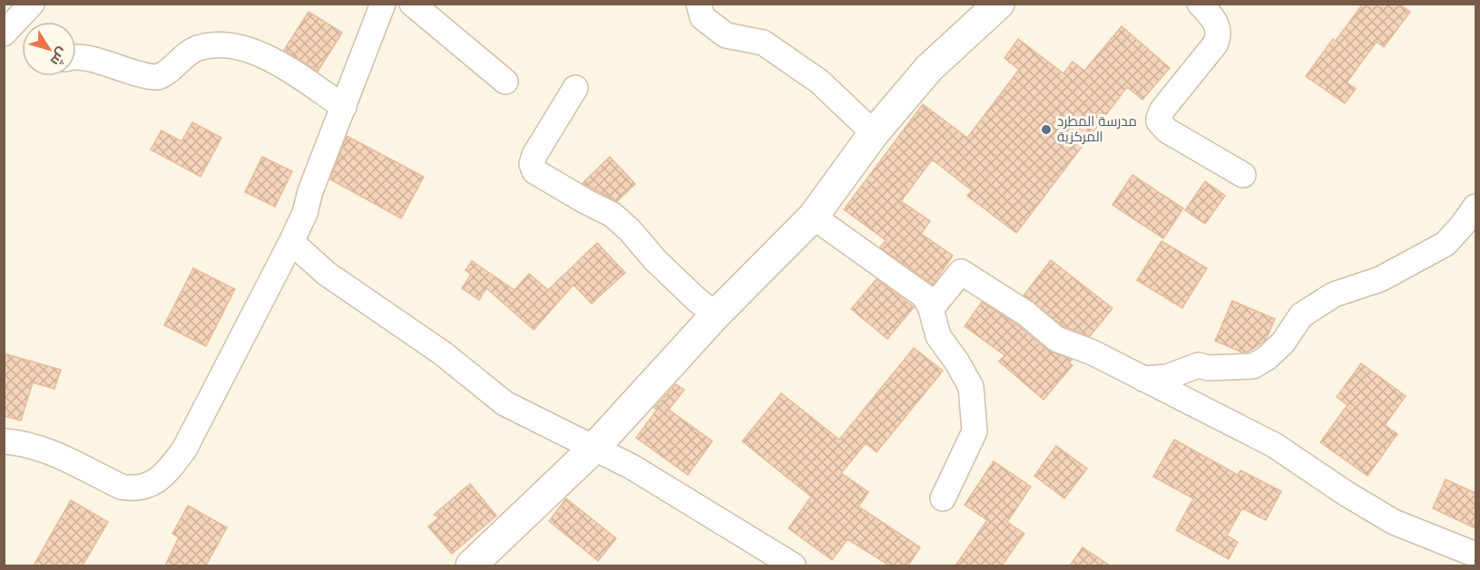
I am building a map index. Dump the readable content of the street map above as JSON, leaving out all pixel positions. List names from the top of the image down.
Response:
{
  "places": ["مدرسة المطرد المركزية"],
  "north": "bottom right"
}
